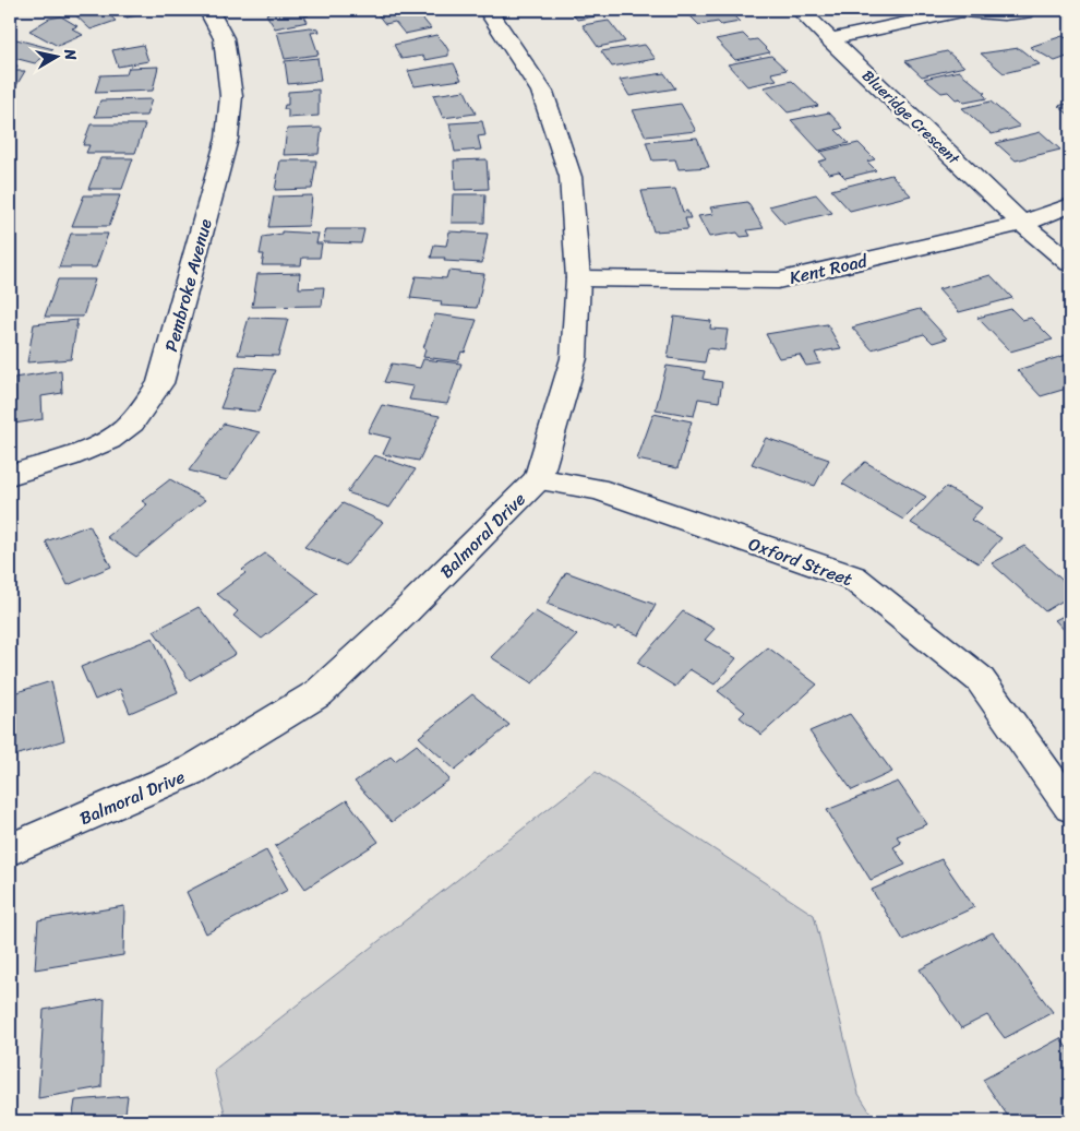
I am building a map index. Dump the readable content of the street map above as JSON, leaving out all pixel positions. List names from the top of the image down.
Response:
{
  "streets": {
    "street": [
      "Blueridge Crescent",
      "Kent Road",
      "Pembroke Avenue",
      "Balmoral Drive",
      "Oxford Street"
    ]
  },
  "crossings": [
    ["Blueridge Crescent", "Kent Road"],
    ["Kent Road", "Balmoral Drive"],
    ["Balmoral Drive", "Oxford Street"]
  ],
  "north": "right"
}
